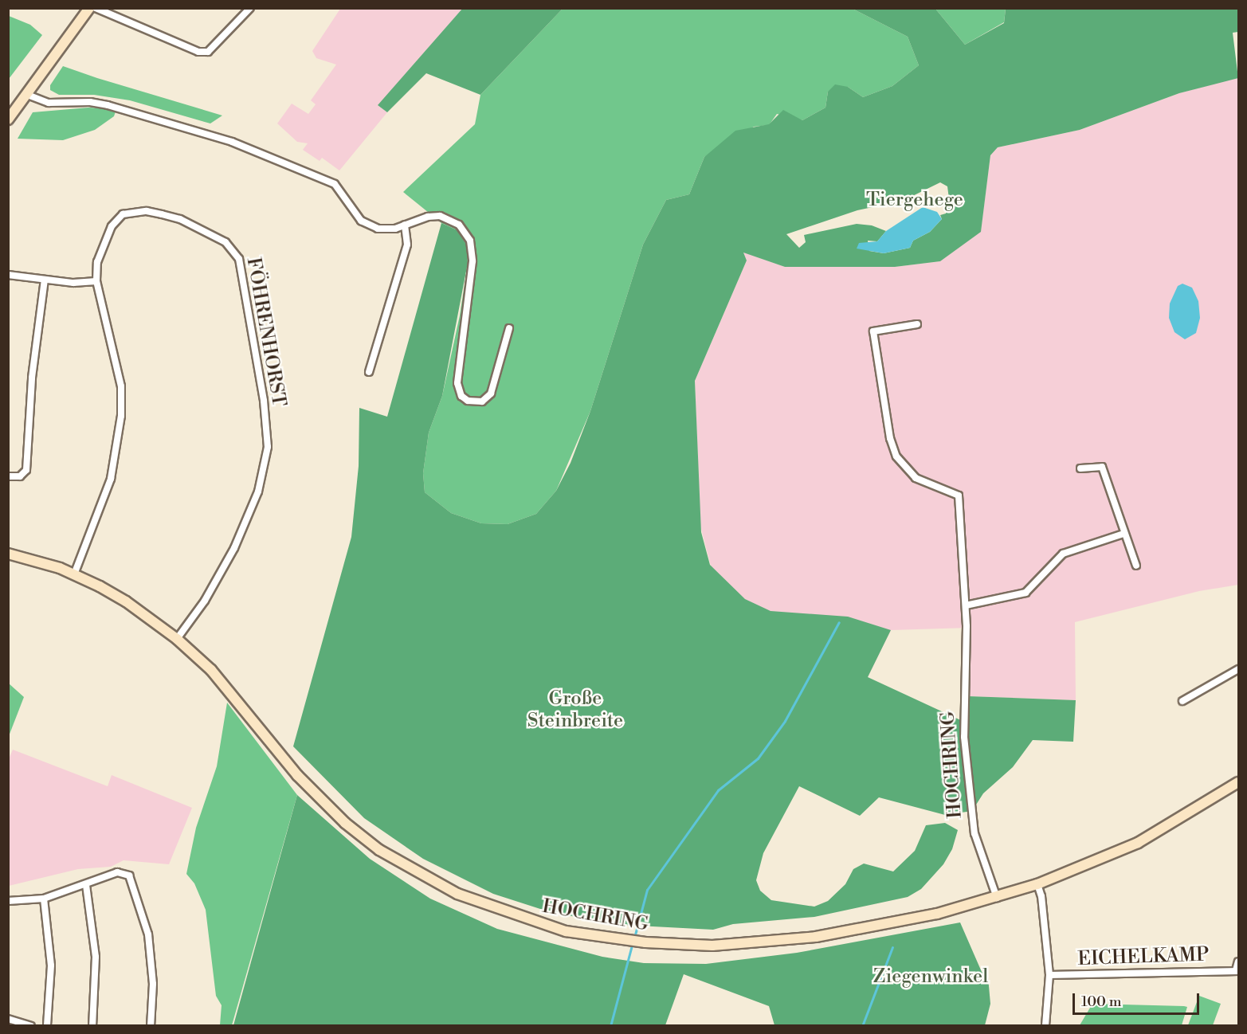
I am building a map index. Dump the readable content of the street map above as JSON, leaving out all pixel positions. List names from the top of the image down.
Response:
{
  "streets": {
    "street": ["FÖHRENHORST", "HOCHRING", "EICHELKAMP"]
  },
  "crossings": [
    ["FÖHRENHORST", "HOCHRING"]
  ],
  "parks": ["Tiergehege", "Große Steinbreite", "Ziegenwinkel"],
  "scale_bar": "100 m"
}
